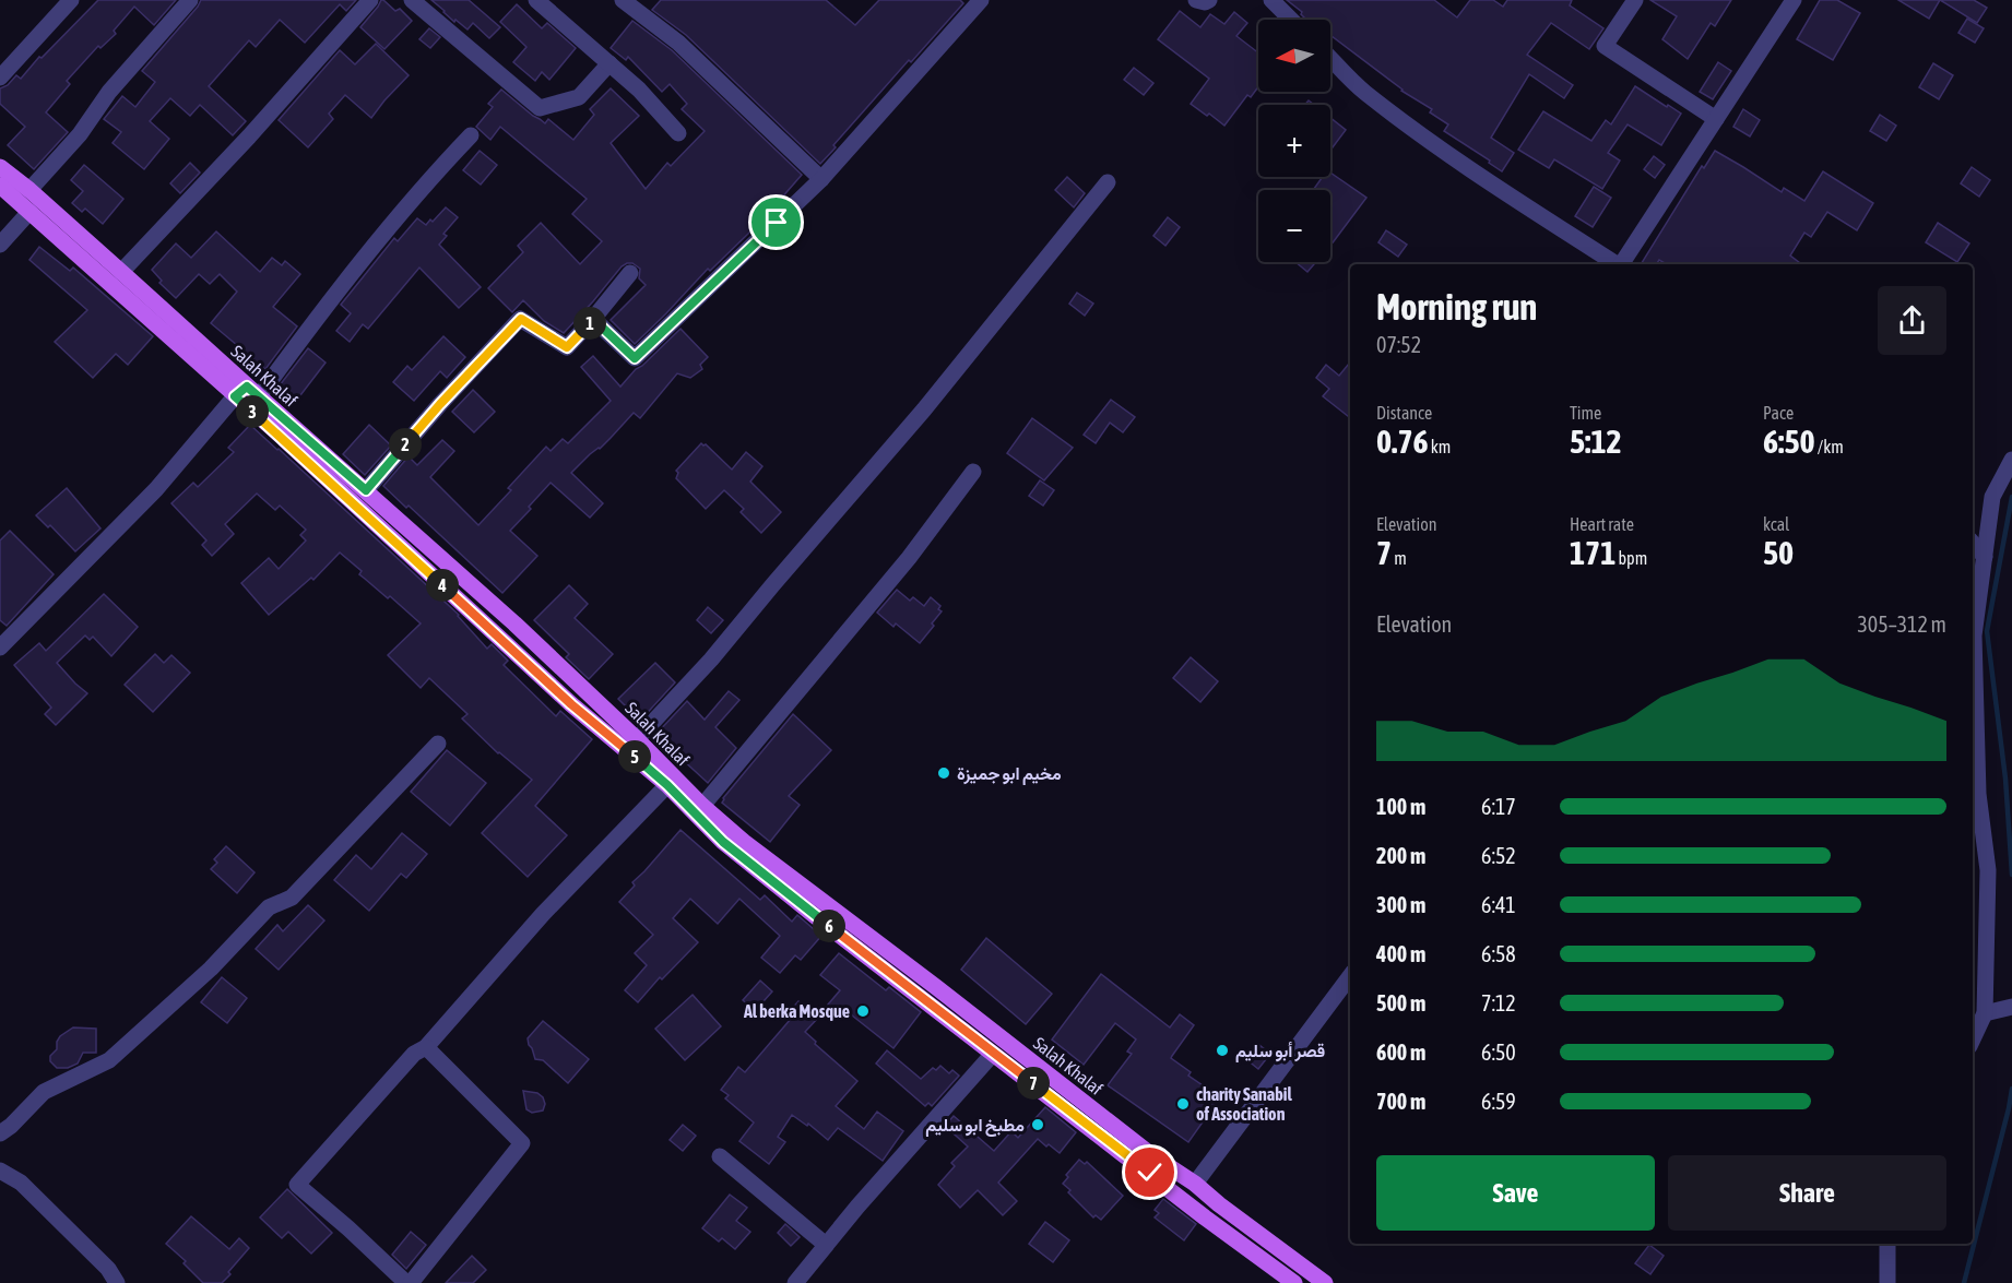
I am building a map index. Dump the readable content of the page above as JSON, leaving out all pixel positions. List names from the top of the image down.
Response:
{
  "streets": {
    "main road": ["Salah Khalaf"]
  },
  "places": [
    "مخيم ابو جميزة",
    "Al berka Mosque",
    "قصر أبو سليم",
    "charity Sanabil of Association",
    "مطبخ ابو سليم"
  ],
  "north": "left",
  "page": {
    "map_buttons": ["+", "−"],
    "heading": ["Morning run", "07:52"],
    "pins": [
      "1",
      "3",
      "2",
      "4",
      "5",
      "6",
      "7"
    ],
    "stats": [
      ["Distance", "0.76 km"],
      ["Time", "5:12"],
      ["Pace", "6:50 /km"],
      ["Elevation", "7 m"],
      ["Heart rate", "171 bpm"],
      ["kcal", "50"]
    ],
    "chart": ["Elevation", "305–312 m"],
    "list": [
      {
        "name": "100 m",
        "note": "6:17"
      },
      {
        "name": "200 m",
        "note": "6:52"
      },
      {
        "name": "300 m",
        "note": "6:41"
      },
      {
        "name": "400 m",
        "note": "6:58"
      },
      {
        "name": "500 m",
        "note": "7:12"
      },
      {
        "name": "600 m",
        "note": "6:50"
      },
      {
        "name": "700 m",
        "note": "6:59"
      }
    ],
    "buttons": ["Save", "Share"]
  }
}
